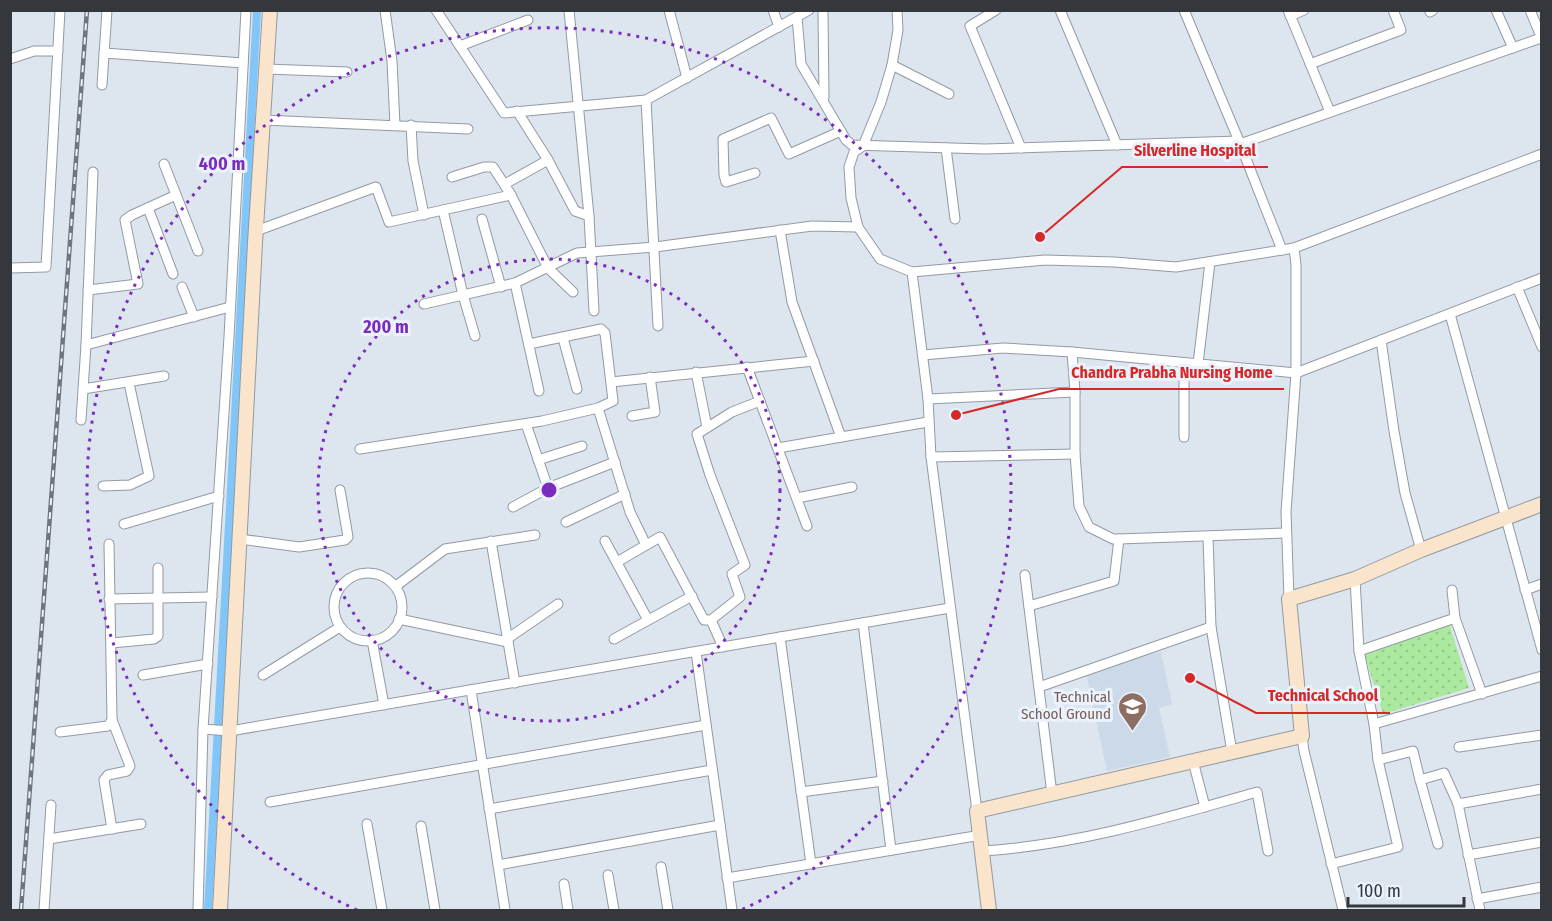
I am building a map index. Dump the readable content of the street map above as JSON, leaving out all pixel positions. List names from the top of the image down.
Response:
{
  "places": {
    "other": ["Silverline Hospital", "Chandra Prabha Nursing Home", "Technical School"],
    "school or university": ["Technical School Ground"]
  },
  "scale_bar": "100 m",
  "rings": ["400 m", "200 m"]
}
